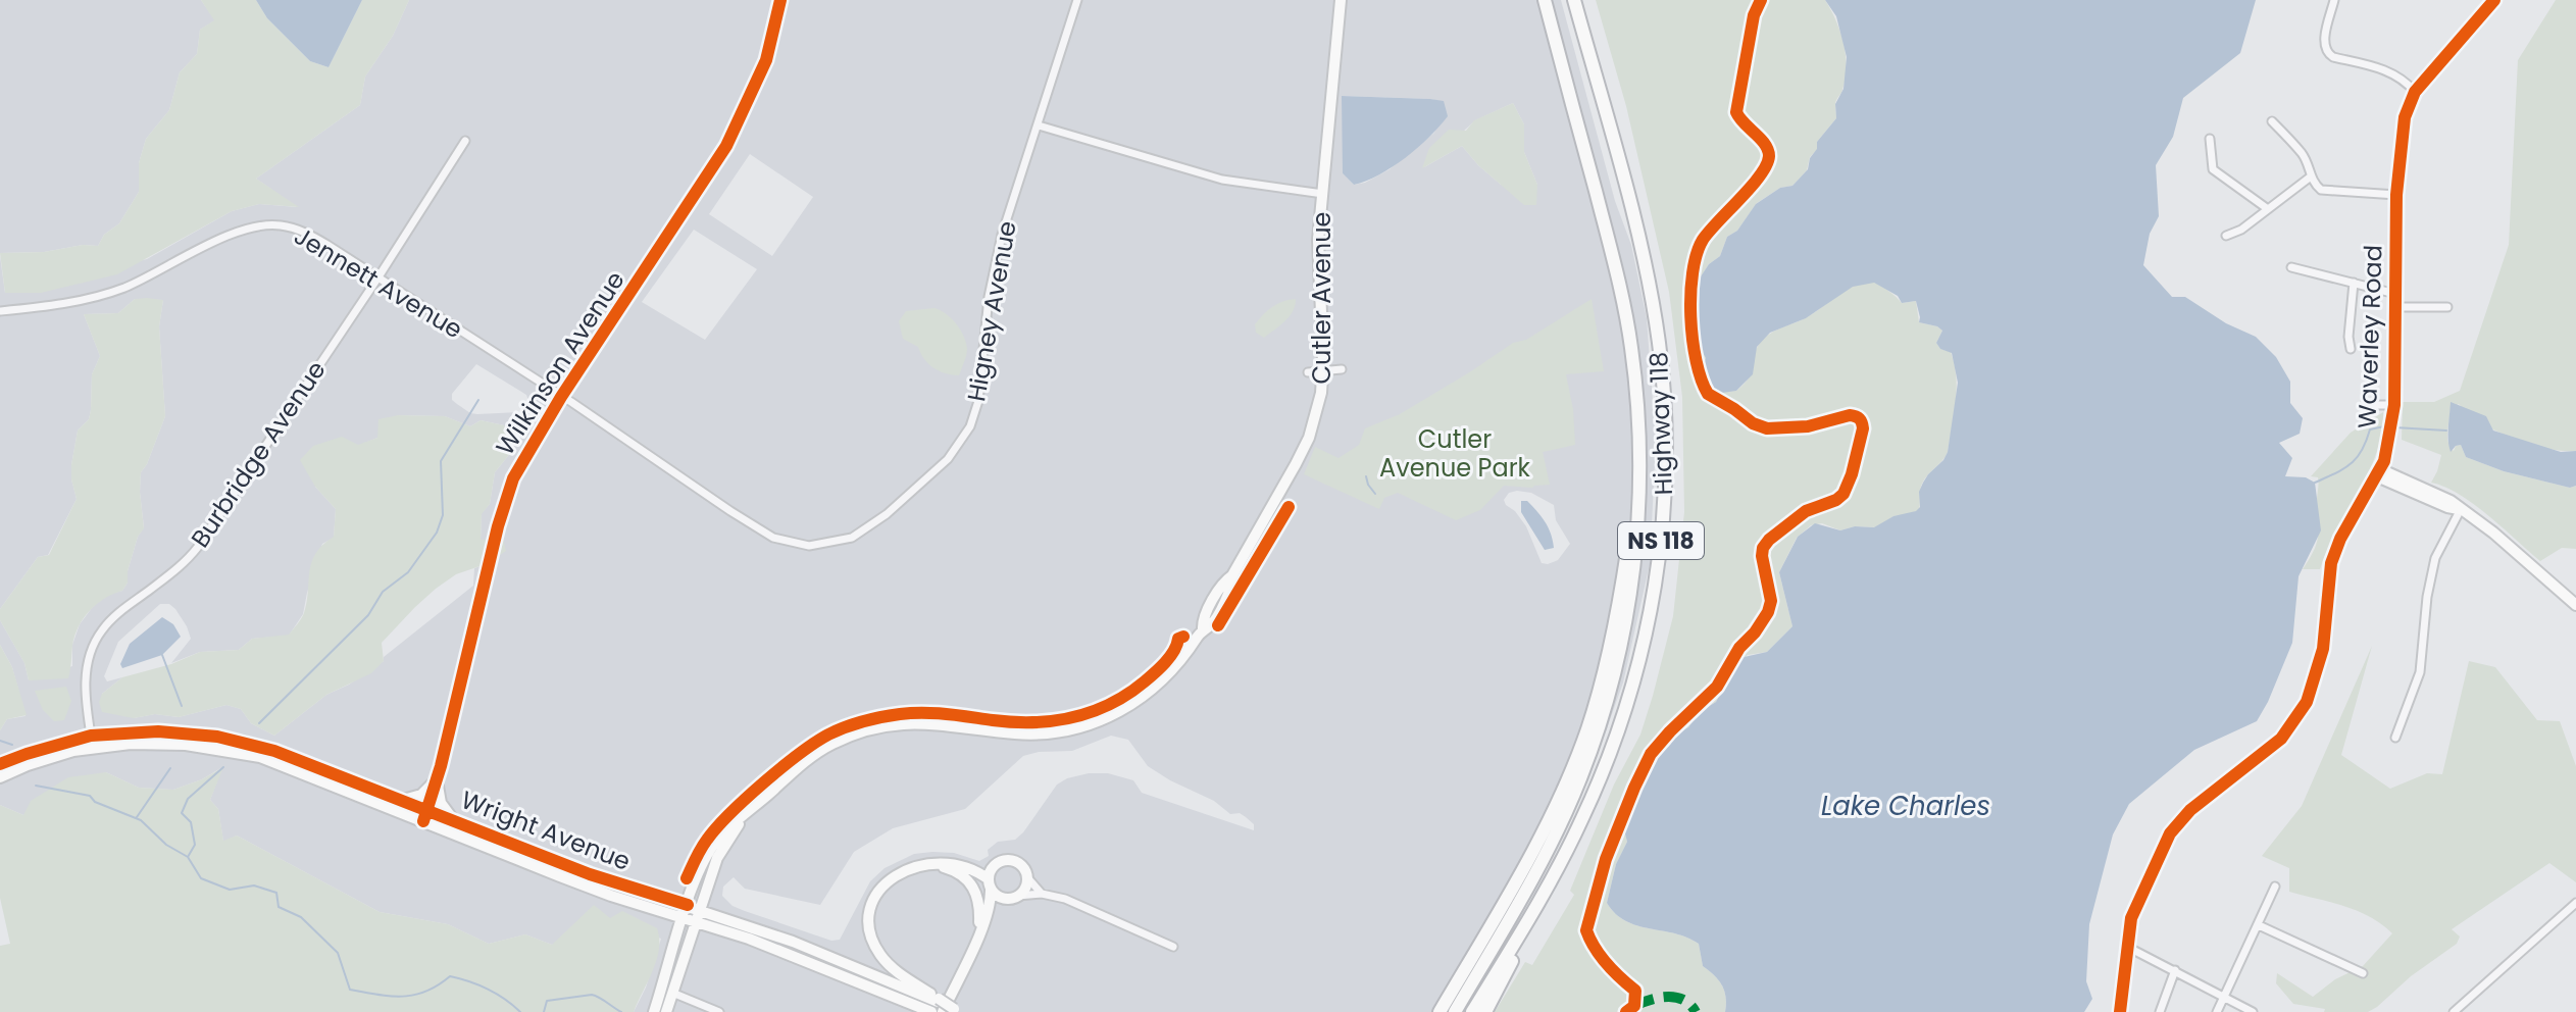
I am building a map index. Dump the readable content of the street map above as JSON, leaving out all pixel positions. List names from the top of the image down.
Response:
{
  "streets": {
    "highway": ["Highway 118", "NS 118"],
    "main road": [
      "Cutler Avenue",
      "Waverley Road",
      "Wilkinson Avenue",
      "Wright Avenue"
    ],
    "street": ["Jennett Avenue", "Higney Avenue", "Burbridge Avenue"]
  },
  "crossings": [
    ["Jennett Avenue", "Higney Avenue"],
    ["Jennett Avenue", "Wilkinson Avenue"],
    ["Jennett Avenue", "Burbridge Avenue"],
    ["Cutler Avenue", "Wright Avenue"],
    ["Higney Avenue", "Wilkinson Avenue"],
    ["Wilkinson Avenue", "Wright Avenue"],
    ["Burbridge Avenue", "Wright Avenue"]
  ],
  "water": ["Lake Charles"],
  "parks": ["Cutler Avenue Park"]
}
